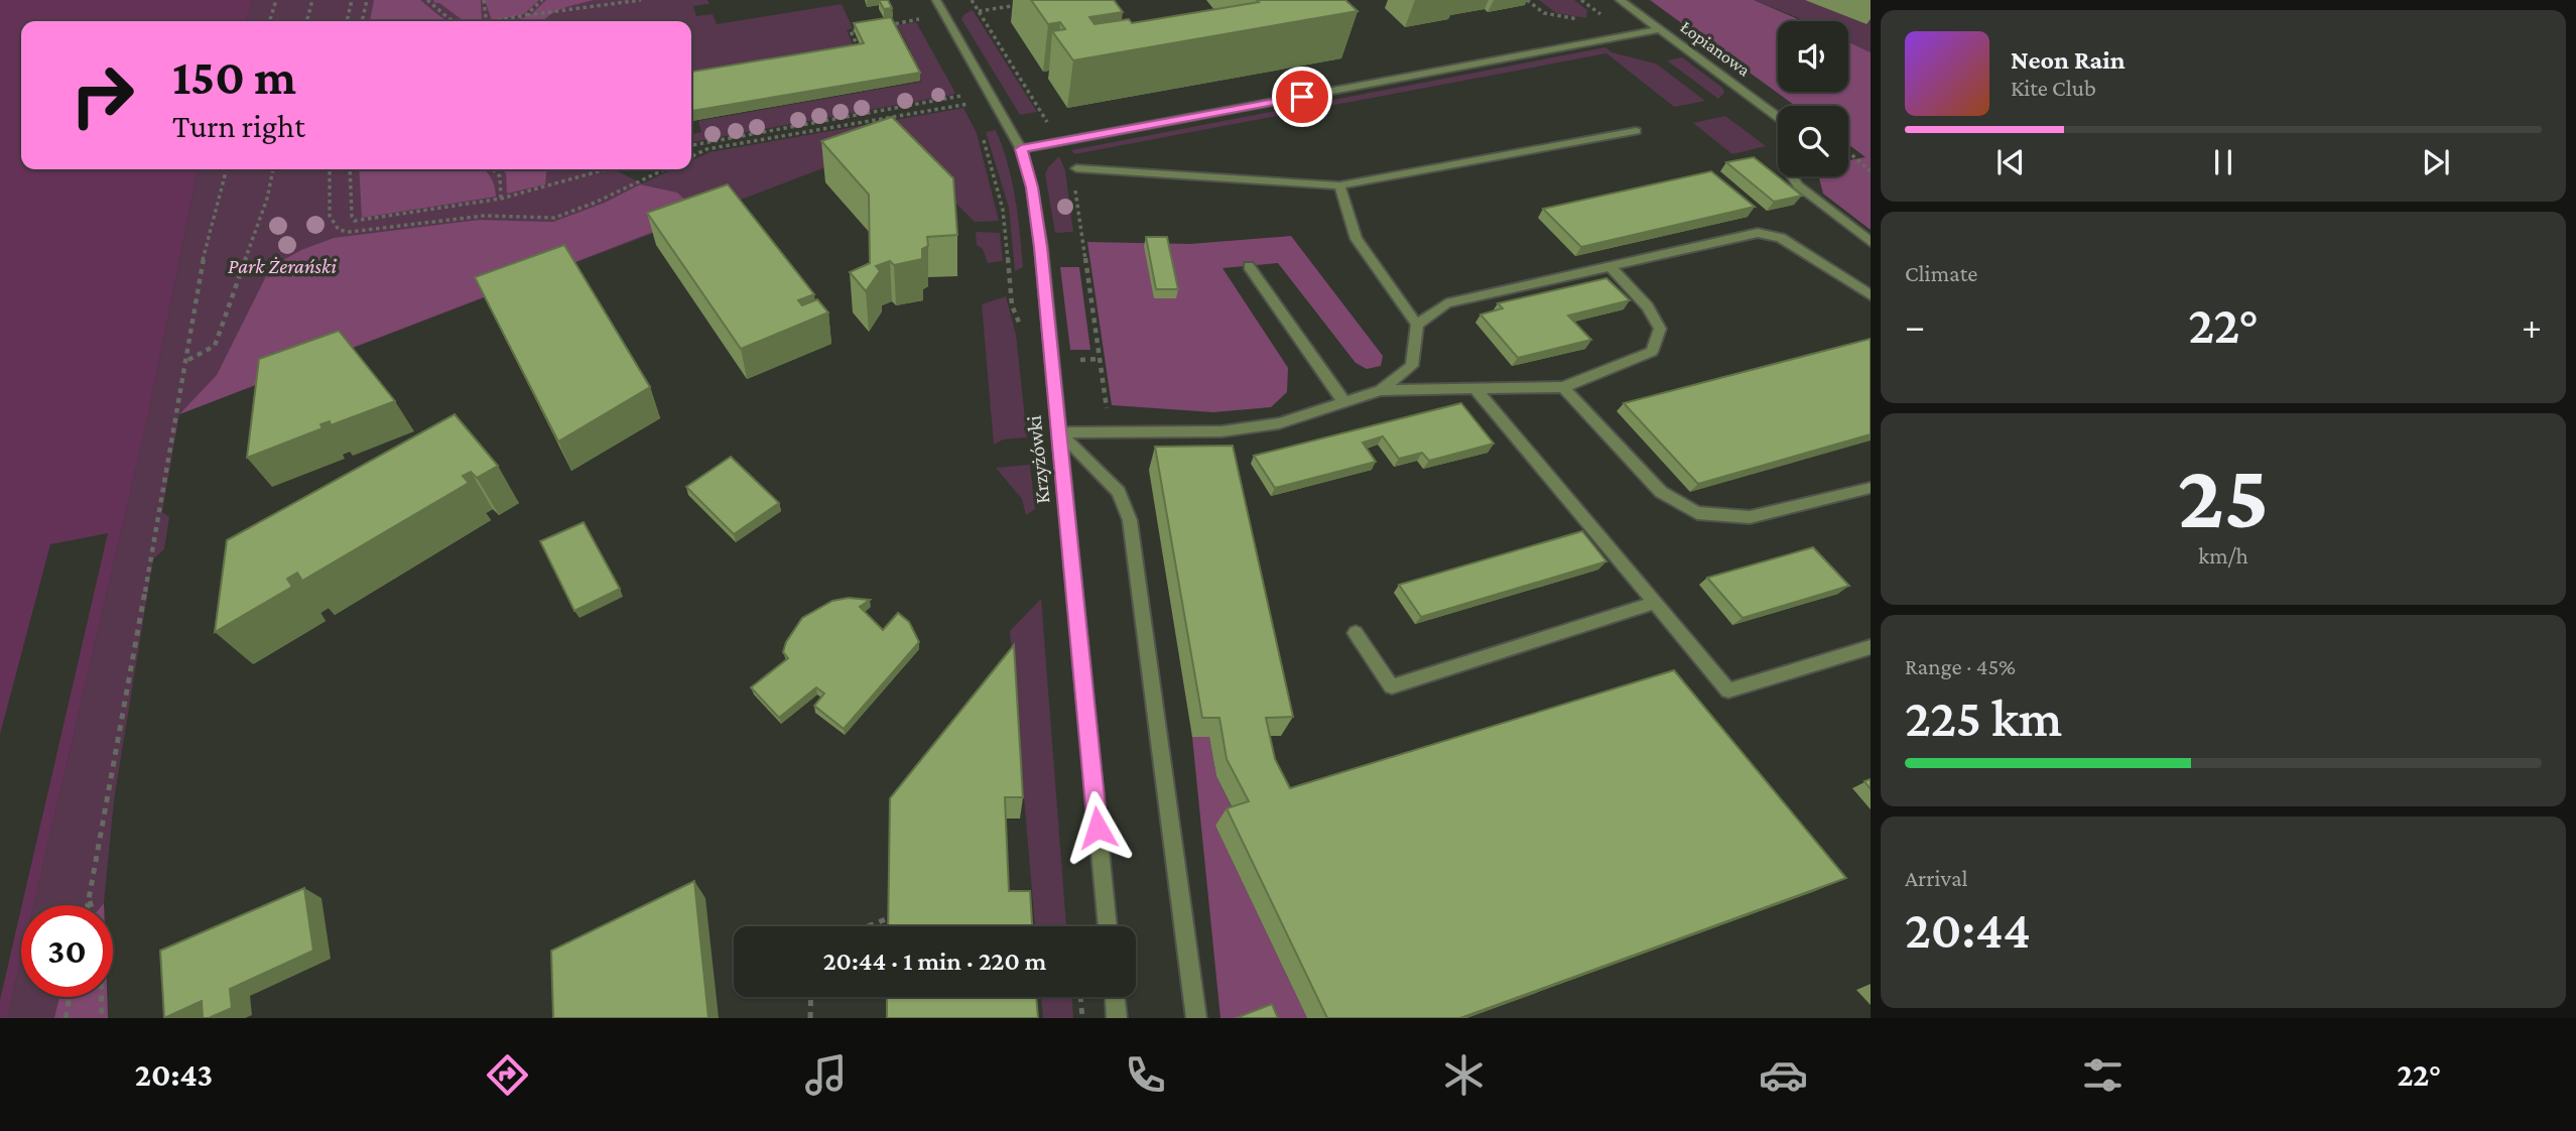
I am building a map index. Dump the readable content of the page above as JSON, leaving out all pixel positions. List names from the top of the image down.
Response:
{
  "streets": {
    "street": ["Łopianowa", "Krzyżówki"]
  },
  "parks": ["Park Żerański"],
  "page": {
    "turn": ["150 m", "Turn right"],
    "song": ["Neon Rain", "Kite Club"],
    "tile": [
      "Climate",
      ["25", "km/h"],
      ["Range · 45%", "225 km"],
      ["Arrival", "20:44"]
    ],
    "heat": ["−", "22°", "+"],
    "limit": "30",
    "trip": "20:44 · 1 min · 220 m",
    "tabs": ["20:43", "22°"]
  }
}
